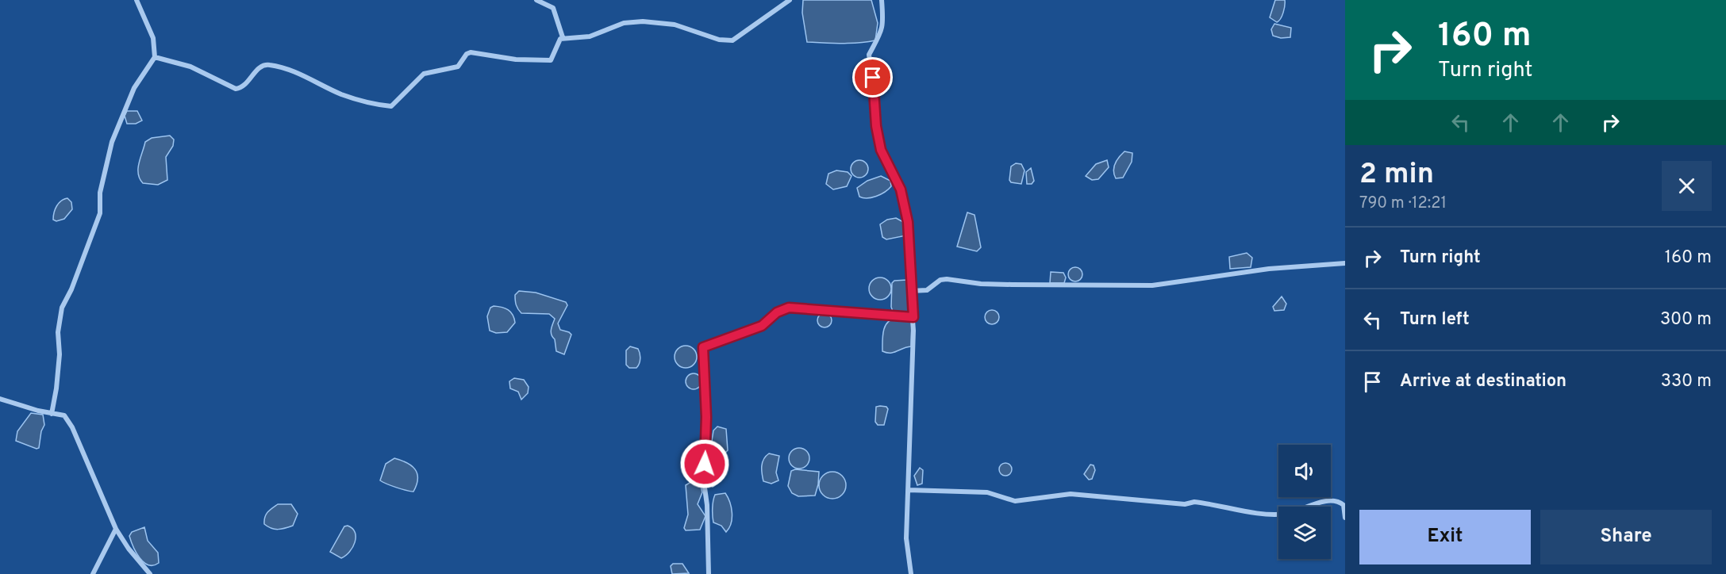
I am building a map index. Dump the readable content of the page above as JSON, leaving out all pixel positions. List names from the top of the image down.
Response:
{
  "page": {
    "turn": ["160 m", "Turn right"],
    "heading": ["2 min", "790 m · 12:21"],
    "list": [
      {
        "name": "Turn right",
        "value": "160 m"
      },
      {
        "name": "Turn left",
        "value": "300 m"
      },
      {
        "name": "Arrive at destination",
        "value": "330 m"
      }
    ],
    "buttons": ["Exit", "Share"]
  }
}
